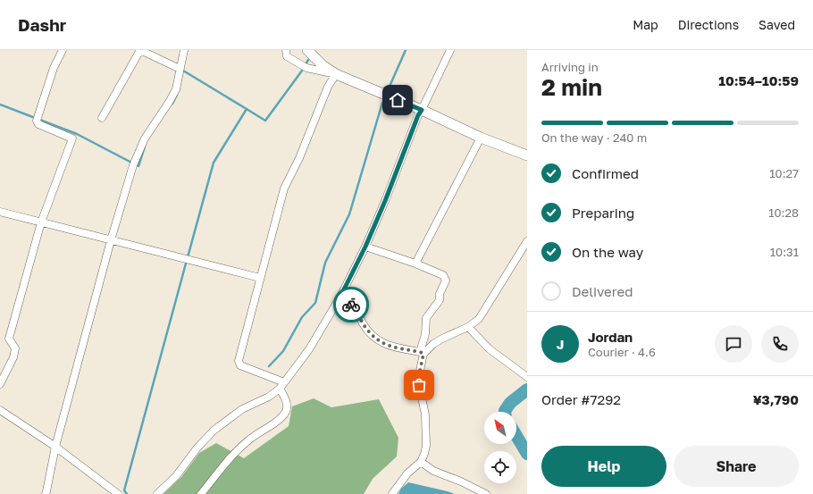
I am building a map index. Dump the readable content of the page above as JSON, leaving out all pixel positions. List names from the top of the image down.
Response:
{
  "north": "top left",
  "page": {
    "header": "Dashr",
    "nav": ["Map", "Directions", "Saved"],
    "heading": ["2 min", "Arriving in", "10:54–10:59"],
    "panel": [
      "Jordan",
      "Courier · 4.6",
      "Order #7292",
      "¥3,790"
    ],
    "bar": "On the way · 240 m",
    "list": [
      ["Confirmed", "10:27"],
      ["Preparing", "10:28"],
      ["On the way", "10:31"],
      "Delivered"
    ],
    "round": "J",
    "buttons": ["Help", "Share"]
  }
}
